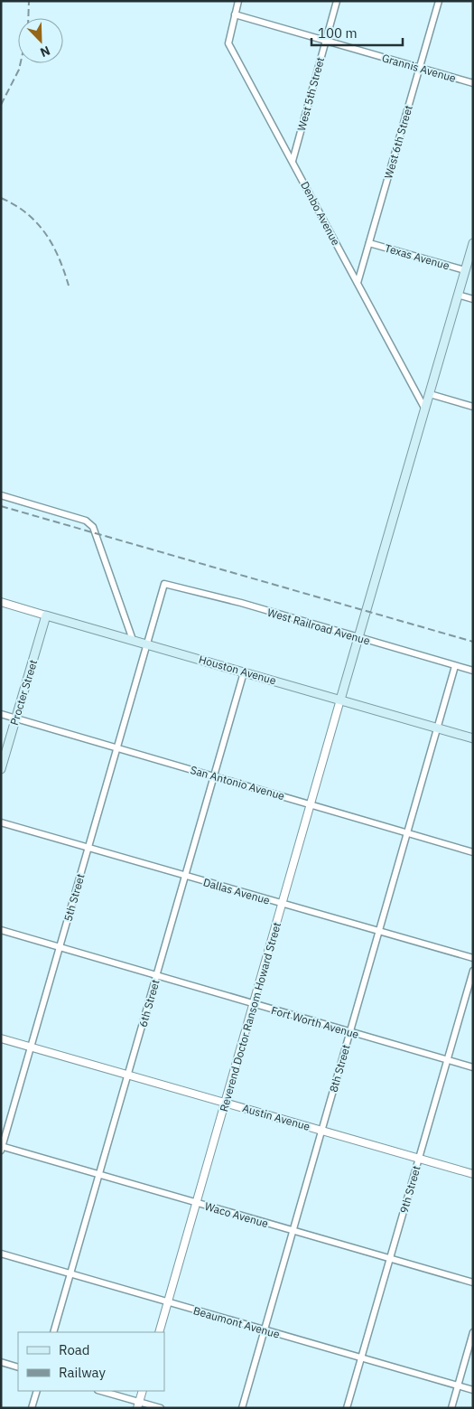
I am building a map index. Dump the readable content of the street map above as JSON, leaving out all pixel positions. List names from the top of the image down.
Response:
{
  "streets": {
    "main road": ["Houston Avenue", "Procter Street"],
    "street": [
      "Grannis Avenue",
      "West 5th Street",
      "West 6th Street",
      "Denbo Avenue",
      "Texas Avenue",
      "West Railroad Avenue",
      "San Antonio Avenue",
      "Dallas Avenue",
      "5th Street",
      "6th Street",
      "Reverend Doctor Ransom Howard Street",
      "Fort Worth Avenue",
      "8th Street",
      "Austin Avenue",
      "9th Street",
      "Waco Avenue",
      "Beaumont Avenue"
    ]
  },
  "crossings": [
    ["Grannis Avenue", "West 5th Street"],
    ["Grannis Avenue", "West 6th Street"],
    ["Grannis Avenue", "Denbo Avenue"],
    ["West 5th Street", "Denbo Avenue"],
    ["West 6th Street", "Denbo Avenue"],
    ["West 6th Street", "Texas Avenue"],
    ["West Railroad Avenue", "Houston Avenue"],
    ["West Railroad Avenue", "5th Street"],
    ["West Railroad Avenue", "8th Street"],
    ["Houston Avenue", "Procter Street"],
    ["Houston Avenue", "5th Street"],
    ["Houston Avenue", "6th Street"],
    ["Houston Avenue", "Reverend Doctor Ransom Howard Street"],
    ["Houston Avenue", "8th Street"],
    ["Procter Street", "San Antonio Avenue"],
    ["San Antonio Avenue", "5th Street"],
    ["San Antonio Avenue", "6th Street"],
    ["San Antonio Avenue", "Reverend Doctor Ransom Howard Street"],
    ["San Antonio Avenue", "8th Street"],
    ["Dallas Avenue", "5th Street"],
    ["Dallas Avenue", "6th Street"],
    ["Dallas Avenue", "Reverend Doctor Ransom Howard Street"],
    ["Dallas Avenue", "8th Street"],
    ["5th Street", "Fort Worth Avenue"],
    ["5th Street", "Austin Avenue"],
    ["5th Street", "Waco Avenue"],
    ["6th Street", "Fort Worth Avenue"],
    ["6th Street", "Austin Avenue"],
    ["6th Street", "Waco Avenue"],
    ["6th Street", "Beaumont Avenue"],
    ["Reverend Doctor Ransom Howard Street", "Fort Worth Avenue"],
    ["Reverend Doctor Ransom Howard Street", "Austin Avenue"],
    ["Reverend Doctor Ransom Howard Street", "Waco Avenue"],
    ["Reverend Doctor Ransom Howard Street", "Beaumont Avenue"],
    ["Fort Worth Avenue", "8th Street"],
    ["Fort Worth Avenue", "9th Street"],
    ["8th Street", "Austin Avenue"],
    ["8th Street", "Waco Avenue"],
    ["8th Street", "Beaumont Avenue"],
    ["Austin Avenue", "9th Street"],
    ["9th Street", "Waco Avenue"],
    ["9th Street", "Beaumont Avenue"]
  ],
  "legend": ["Road", "Railway"],
  "scale_bar": "100 m",
  "north": "bottom right"
}
